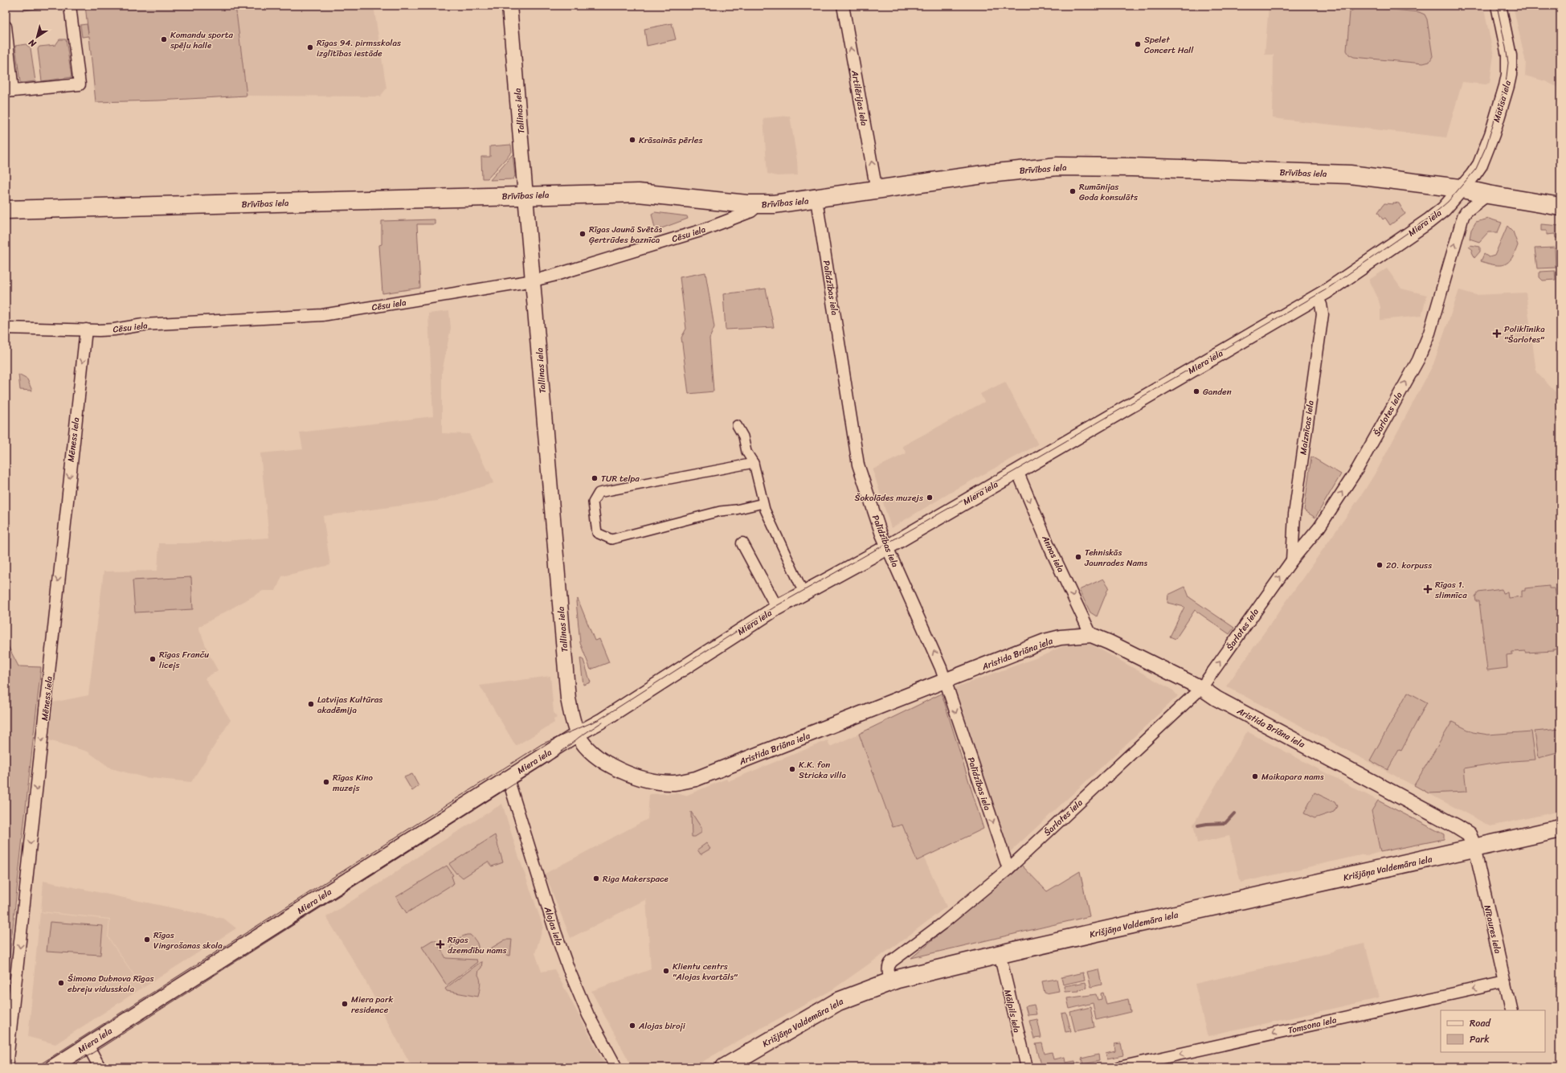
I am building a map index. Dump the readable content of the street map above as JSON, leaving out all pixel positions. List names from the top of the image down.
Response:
{
  "streets": {
    "main road": ["Brīvības iela", "Krišjāņa Valdemāra iela"],
    "street": [
      "Artilērijas iela",
      "Matīsa iela",
      "Tallinas iela",
      "Miera iela",
      "Cēsu iela",
      "Palīdzības iela",
      "Šarlotes iela",
      "Maiznīcas iela",
      "Mēness iela",
      "Annas iela",
      "Aristida Briāna iela",
      "Alojas iela",
      "Nītaures iela",
      "Mālpils iela",
      "Tomsona iela"
    ]
  },
  "crossings": [
    ["Artilērijas iela", "Brīvības iela"],
    ["Matīsa iela", "Brīvības iela"],
    ["Matīsa iela", "Miera iela"],
    ["Tallinas iela", "Brīvības iela"],
    ["Tallinas iela", "Miera iela"],
    ["Tallinas iela", "Cēsu iela"],
    ["Tallinas iela", "Aristida Briāna iela"],
    ["Brīvības iela", "Miera iela"],
    ["Brīvības iela", "Cēsu iela"],
    ["Brīvības iela", "Palīdzības iela"],
    ["Brīvības iela", "Šarlotes iela"],
    ["Miera iela", "Palīdzības iela"],
    ["Miera iela", "Maiznīcas iela"],
    ["Miera iela", "Annas iela"],
    ["Miera iela", "Aristida Briāna iela"],
    ["Miera iela", "Alojas iela"],
    ["Cēsu iela", "Mēness iela"],
    ["Palīdzības iela", "Šarlotes iela"],
    ["Palīdzības iela", "Aristida Briāna iela"],
    ["Šarlotes iela", "Maiznīcas iela"],
    ["Šarlotes iela", "Aristida Briāna iela"],
    ["Šarlotes iela", "Krišjāņa Valdemāra iela"],
    ["Annas iela", "Aristida Briāna iela"],
    ["Aristida Briāna iela", "Krišjāņa Valdemāra iela"],
    ["Aristida Briāna iela", "Nītaures iela"],
    ["Krišjāņa Valdemāra iela", "Nītaures iela"],
    ["Krišjāņa Valdemāra iela", "Mālpils iela"],
    ["Nītaures iela", "Tomsona iela"]
  ],
  "one_way": [
    "Artilērijas iela",
    "Šarlotes iela",
    "Mēness iela",
    "Annas iela",
    "Tomsona iela"
  ],
  "places": {
    "other": [
      "Komandu sporta spēļu halle",
      "Spelet Concert Hall",
      "Rīgas 94. pirmsskolas izglītības iestāde",
      "Krāsainās pērles",
      "Rumānijas Goda konsulāts",
      "Rīgas Jaunā Svētās Ģertrūdes baznīca",
      "Ganden",
      "TUR telpa",
      "Šokolādes muzejs",
      "Tehniskās Jaunrades Nams",
      "20. korpuss",
      "Rīgas Franču licejs",
      "Latvijas Kultūras akadēmija",
      "K.K. fon Stricka villa",
      "Maikapara nams",
      "Rīgas Kino muzejs",
      "Riga Makerspace",
      "Rīgas Vingrošanas skola",
      "Klientu centrs \"Alojas kvartāls\"",
      "Šimona Dubnova Rīgas ebreju vidusskola",
      "Miera park residence",
      "Alojas biroji"
    ],
    "health": ["Poliklīnika \"Šarlotes\"", "Rīgas 1. slimnīca", "Rīgas dzemdību nams"]
  },
  "legend": ["Road", "Park"],
  "north": "bottom left"
}
